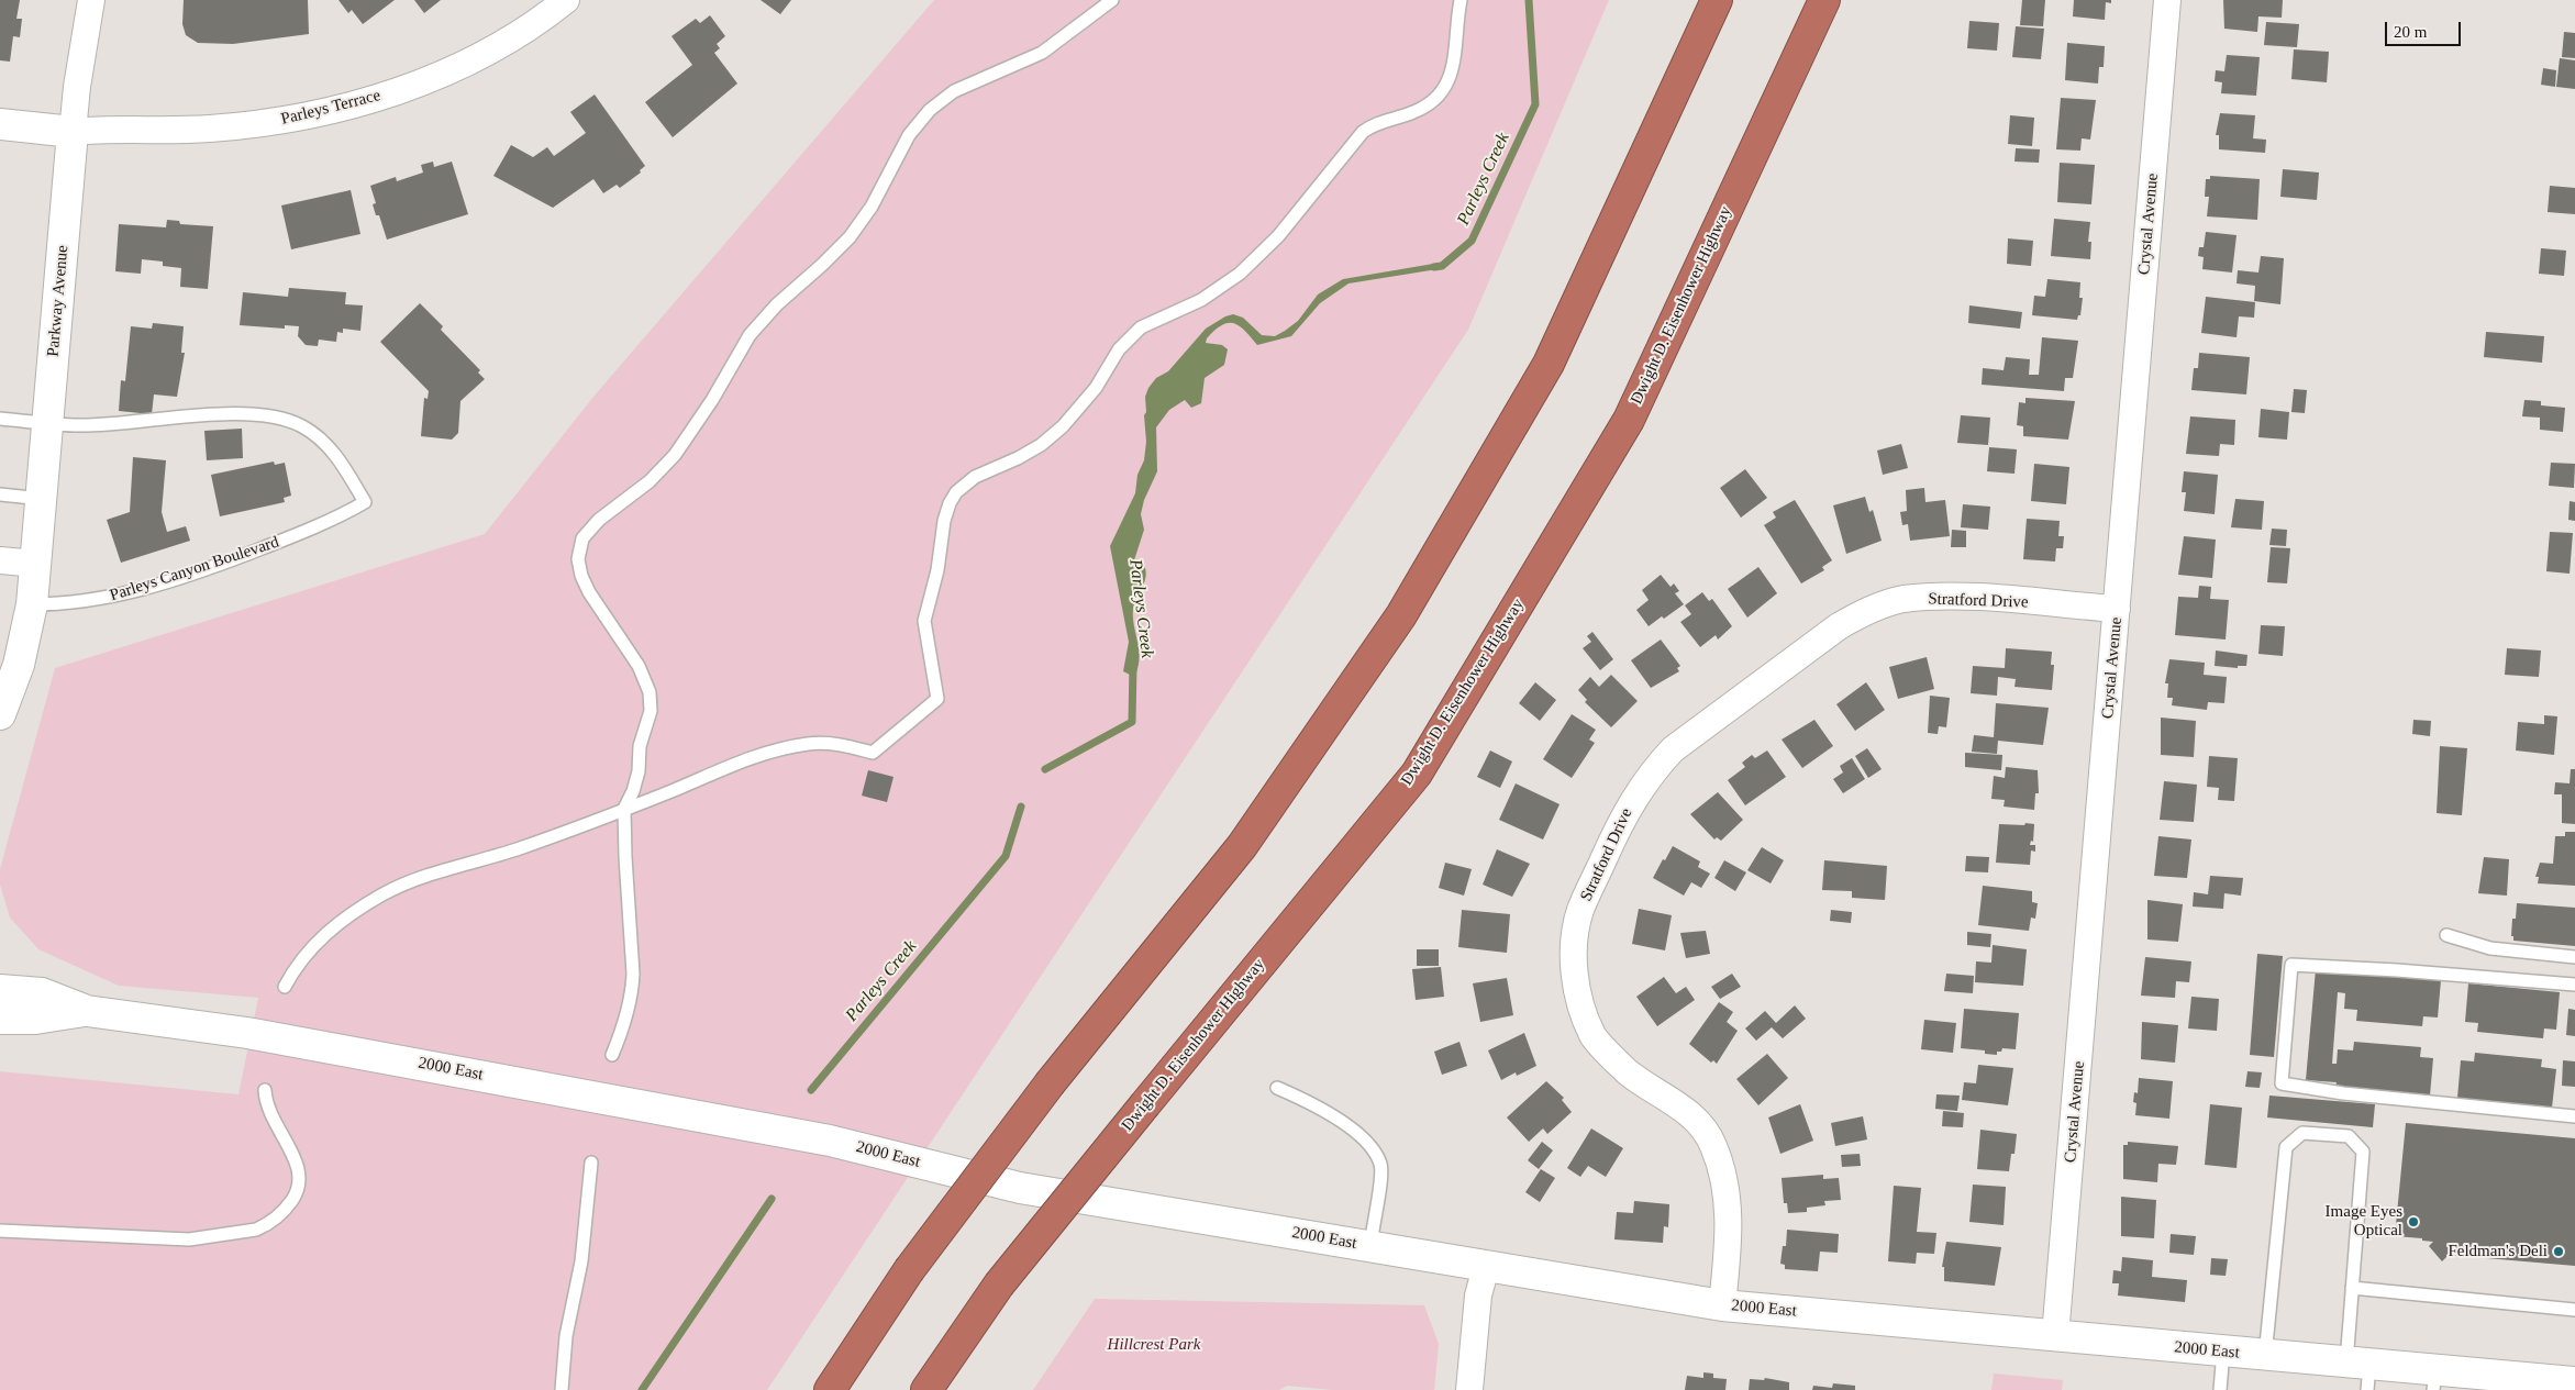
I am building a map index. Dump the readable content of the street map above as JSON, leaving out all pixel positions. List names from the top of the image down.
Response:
{
  "streets": {
    "highway": ["Dwight D. Eisenhower Highway"],
    "street": [
      "Parleys Terrace",
      "Crystal Avenue",
      "Parkway Avenue",
      "Stratford Drive",
      "2000 East"
    ],
    "lane": ["Parleys Canyon Boulevard"]
  },
  "crossings": [
    ["Parleys Terrace", "Parkway Avenue"],
    ["Crystal Avenue", "Stratford Drive"],
    ["Crystal Avenue", "2000 East"],
    ["Parkway Avenue", "Parleys Canyon Boulevard"],
    ["Stratford Drive", "2000 East"]
  ],
  "water": ["Parleys Creek"],
  "parks": ["Hillcrest Park"],
  "places": ["Image Eyes Optical", "Feldman's Deli"],
  "scale_bar": "20 m"
}
